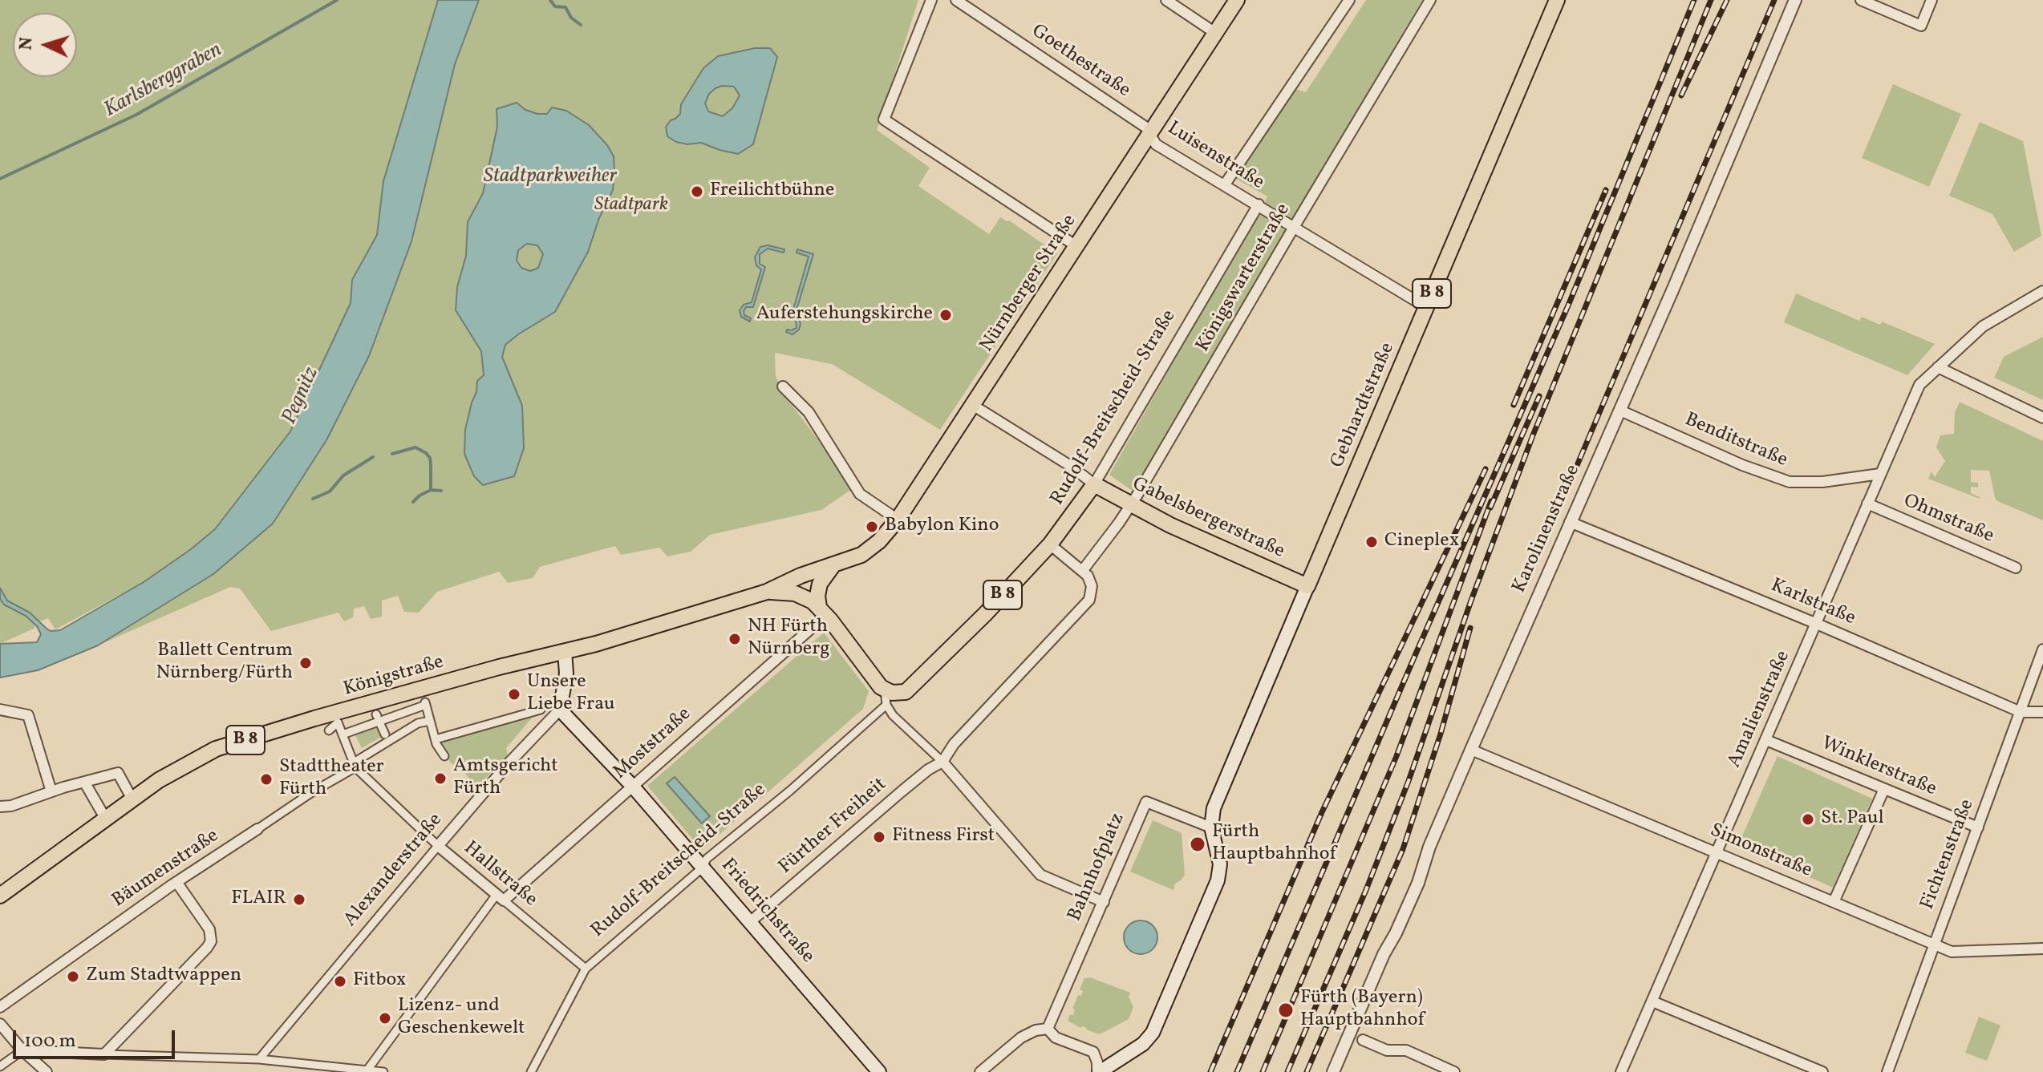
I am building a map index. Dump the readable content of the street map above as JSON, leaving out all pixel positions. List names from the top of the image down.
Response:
{
  "streets": {
    "main road": [
      "Nürnberger Straße",
      "B 8",
      "Gebhardtstraße",
      "Rudolf-Breitscheid-Straße",
      "Gabelsbergerstraße",
      "Königstraße",
      "Friedrichstraße"
    ],
    "street": [
      "Goethestraße",
      "Luisenstraße",
      "Königswarterstraße",
      "Benditstraße",
      "Ohmstraße",
      "Karolinenstraße",
      "Karlstraße",
      "Amalienstraße",
      "Moststraße",
      "Winklerstraße",
      "Fürther Freiheit",
      "Simonstraße",
      "Fichtenstraße",
      "Bahnhofplatz",
      "Bäumenstraße",
      "Alexanderstraße",
      "Hallstraße"
    ]
  },
  "crossings": [
    ["Goethestraße", "Luisenstraße"],
    ["Goethestraße", "Nürnberger Straße"],
    ["Luisenstraße", "Königswarterstraße"],
    ["Luisenstraße", "Nürnberger Straße"],
    ["Luisenstraße", "Gebhardtstraße"],
    ["Luisenstraße", "Rudolf-Breitscheid-Straße"],
    ["Königswarterstraße", "Gabelsbergerstraße"],
    ["Nürnberger Straße", "Königstraße"],
    ["B 8", "Rudolf-Breitscheid-Straße"],
    ["B 8", "Königstraße"],
    ["B 8", "Moststraße"],
    ["Gebhardtstraße", "Gabelsbergerstraße"],
    ["Gebhardtstraße", "Bahnhofplatz"],
    ["Rudolf-Breitscheid-Straße", "Gabelsbergerstraße"],
    ["Rudolf-Breitscheid-Straße", "Hallstraße"],
    ["Rudolf-Breitscheid-Straße", "Friedrichstraße"],
    ["Benditstraße", "Karolinenstraße"],
    ["Benditstraße", "Amalienstraße"],
    ["Ohmstraße", "Amalienstraße"],
    ["Karolinenstraße", "Karlstraße"],
    ["Karolinenstraße", "Simonstraße"],
    ["Karlstraße", "Amalienstraße"],
    ["Karlstraße", "Fichtenstraße"],
    ["Amalienstraße", "Winklerstraße"],
    ["Amalienstraße", "Simonstraße"],
    ["Moststraße", "Hallstraße"],
    ["Moststraße", "Friedrichstraße"],
    ["Winklerstraße", "Fichtenstraße"],
    ["Fürther Freiheit", "Friedrichstraße"],
    ["Simonstraße", "Fichtenstraße"],
    ["Bäumenstraße", "Hallstraße"],
    ["Alexanderstraße", "Hallstraße"],
    ["Alexanderstraße", "Friedrichstraße"]
  ],
  "water": ["Karlsberggraben", "Stadtparkweiher", "Pegnitz"],
  "parks": ["Stadtpark"],
  "places": [
    "Freilichtbühne",
    "Auferstehungskirche",
    "Babylon Kino",
    "Cineplex",
    "NH Fürth Nürnberg",
    "Ballett Centrum Nürnberg/Fürth",
    "Unsere Liebe Frau",
    "Amtsgericht Fürth",
    "Stadttheater Fürth",
    "St. Paul",
    "Fitness First",
    "Fürth Hauptbahnhof",
    "FLAIR",
    "Zum Stadtwappen",
    "Fitbox",
    "Fürth (Bayern) Hauptbahnhof",
    "Lizenz- und Geschenkewelt"
  ],
  "scale_bar": "100 m",
  "north": "left"
}
